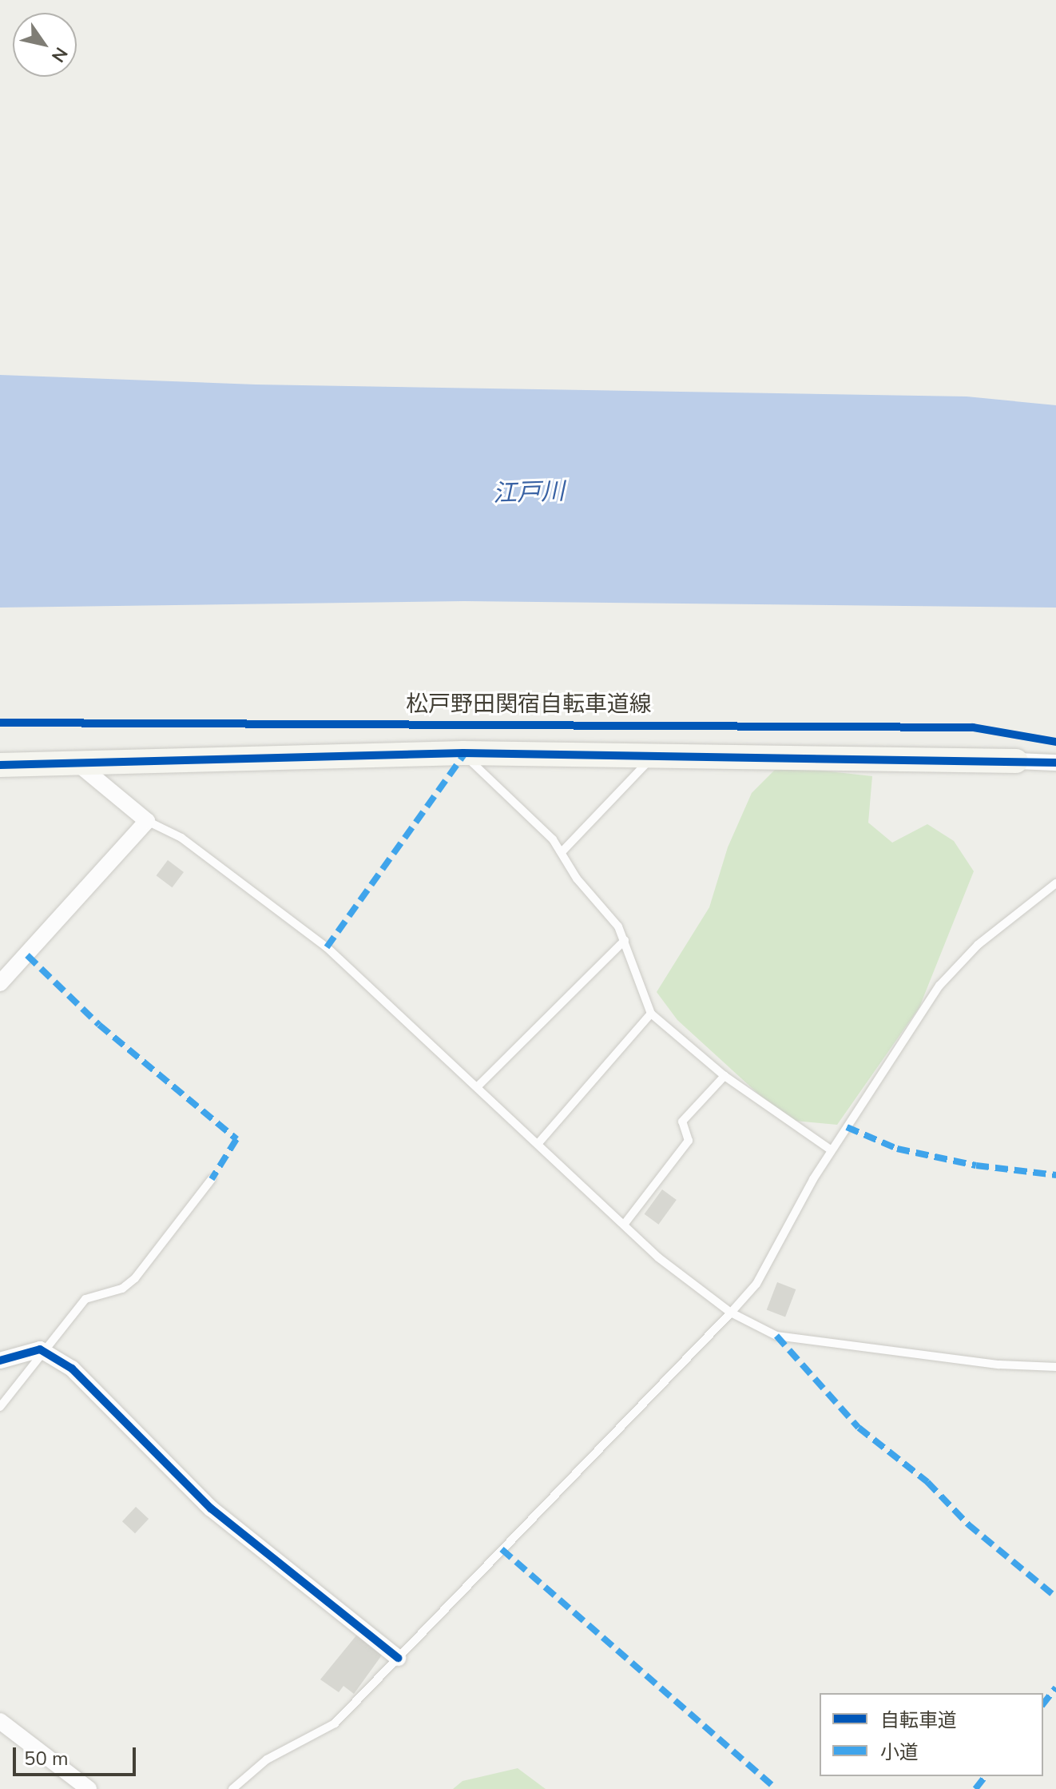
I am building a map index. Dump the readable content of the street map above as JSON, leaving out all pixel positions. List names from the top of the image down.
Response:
{
  "streets": {
    "cycle path": ["松戸野田関宿自転車道線"]
  },
  "water": ["江戸川"],
  "legend": ["自転車道", "小道"],
  "scale_bar": "50 m",
  "north": "bottom right"
}
